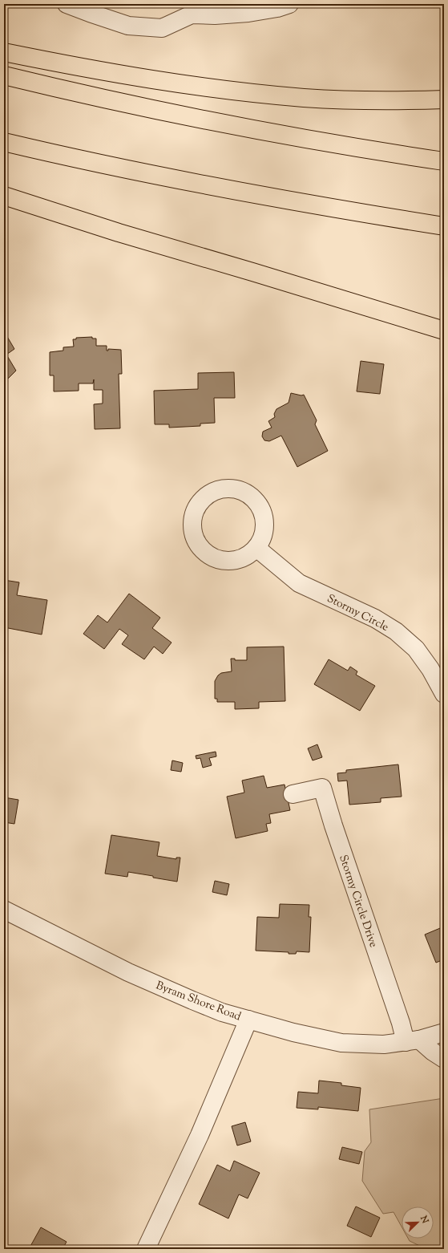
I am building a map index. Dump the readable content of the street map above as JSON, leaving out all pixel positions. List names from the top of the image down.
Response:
{
  "streets": {
    "street": ["Stormy Circle", "Stormy Circle Drive", "Byram Shore Road"]
  },
  "crossings": [
    ["Stormy Circle Drive", "Byram Shore Road"]
  ],
  "north": "top right"
}
